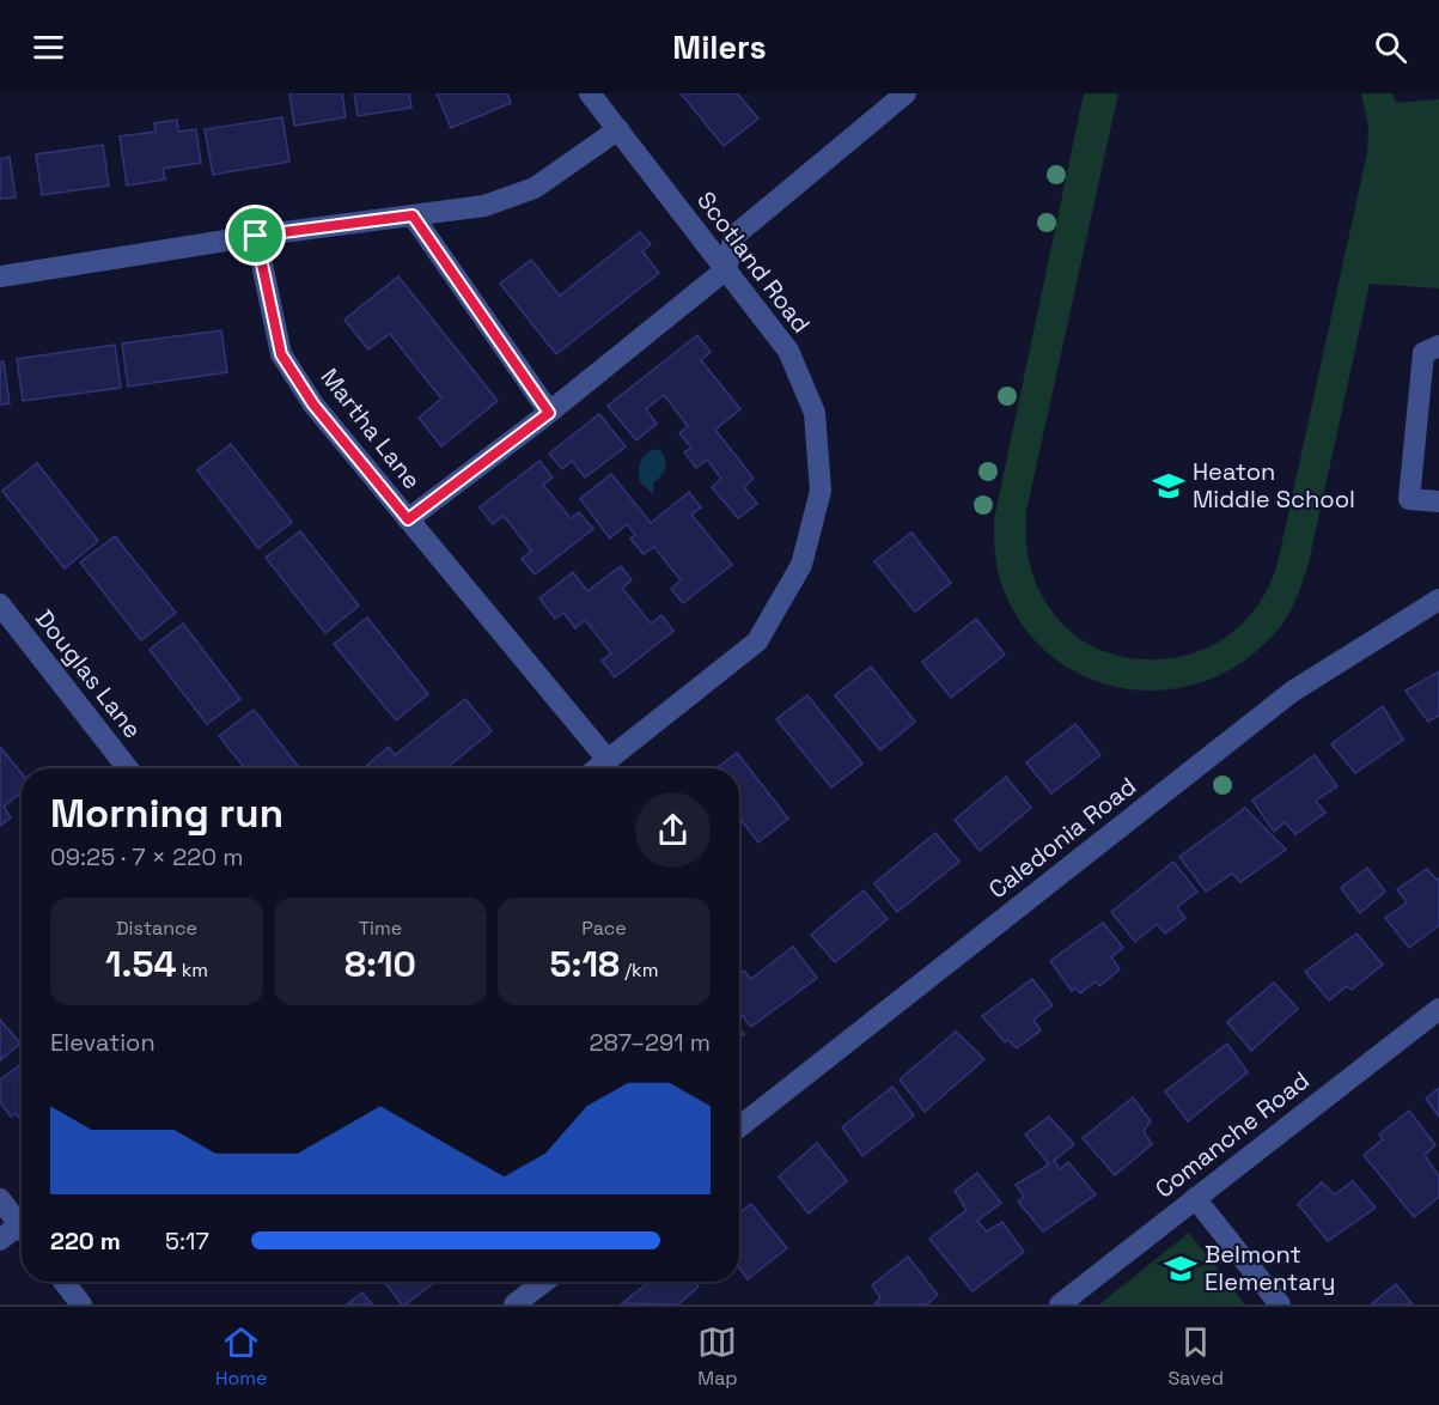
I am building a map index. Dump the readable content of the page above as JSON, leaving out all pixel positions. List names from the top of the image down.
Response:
{
  "streets": {
    "street": [
      "Scotland Road",
      "Martha Lane",
      "Douglas Lane",
      "Caledonia Road",
      "Comanche Road"
    ]
  },
  "crossings": [
    ["Scotland Road", "Martha Lane"]
  ],
  "places": {
    "school or university": ["Heaton Middle School", "Belmont Elementary"]
  },
  "page": {
    "header": "Milers",
    "heading": ["Morning run", "09:25 · 7 × 220 m"],
    "stats": [
      ["Distance", "1.54 km"],
      ["Time", "8:10"],
      ["Pace", "5:18 /km"]
    ],
    "chart": ["Elevation", "287–291 m"],
    "list": [
      {
        "name": "220 m",
        "note": "5:17"
      }
    ],
    "tabs": ["Home", "Map", "Saved"]
  }
}
